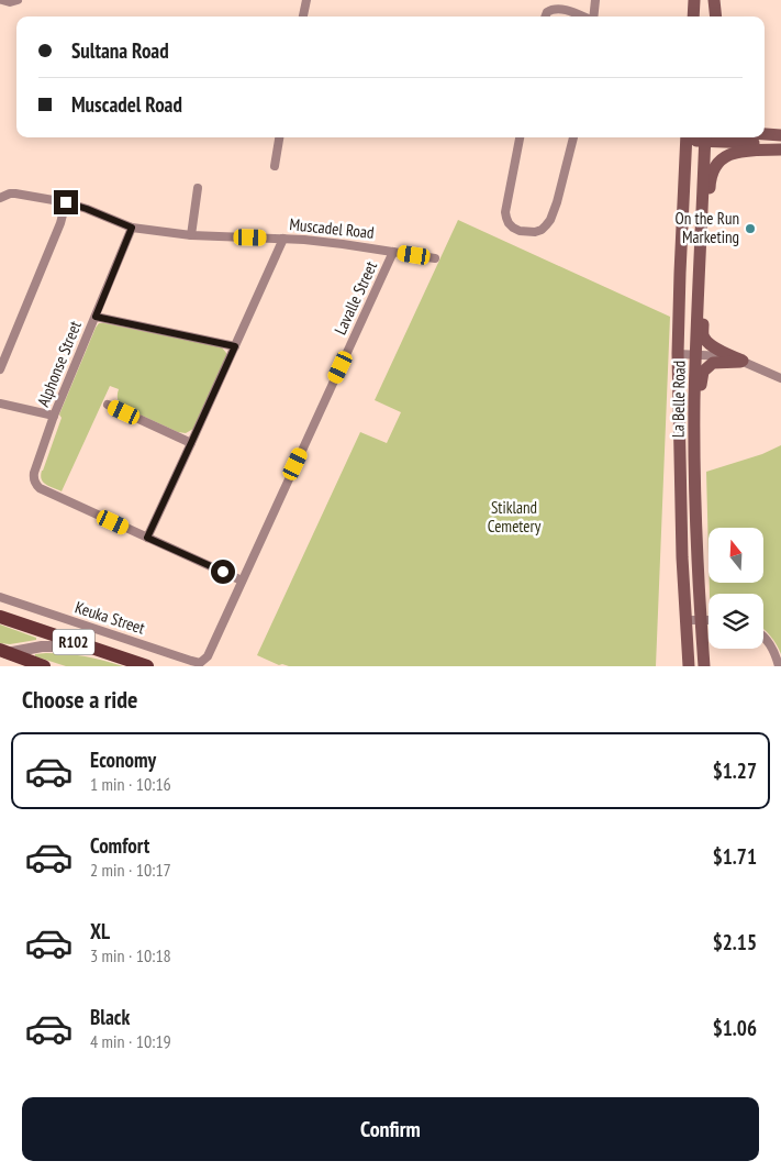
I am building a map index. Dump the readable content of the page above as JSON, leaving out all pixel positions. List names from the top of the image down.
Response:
{
  "streets": {
    "main road": ["La Belle Road", "R102"],
    "street": [
      "Muscadel Road",
      "Lavalle Street",
      "Alphonse Street",
      "Keuka Street"
    ]
  },
  "crossings": [
    ["Muscadel Road", "Lavalle Street"],
    ["Muscadel Road", "Alphonse Street"],
    ["Lavalle Street", "Keuka Street"]
  ],
  "parks": ["Stikland Cemetery"],
  "places": ["On the Run Marketing"],
  "north": "top",
  "page": {
    "banner": ["Sultana Road", "Muscadel Road"],
    "heading": "Choose a ride",
    "list": [
      {
        "name": "Economy",
        "note": "1 min · 10:16",
        "value": "$1.27"
      },
      {
        "name": "Comfort",
        "note": "2 min · 10:17",
        "value": "$1.71"
      },
      {
        "name": "XL",
        "note": "3 min · 10:18",
        "value": "$2.15"
      },
      {
        "name": "Black",
        "note": "4 min · 10:19",
        "value": "$1.06"
      }
    ],
    "buttons": "Confirm"
  }
}
